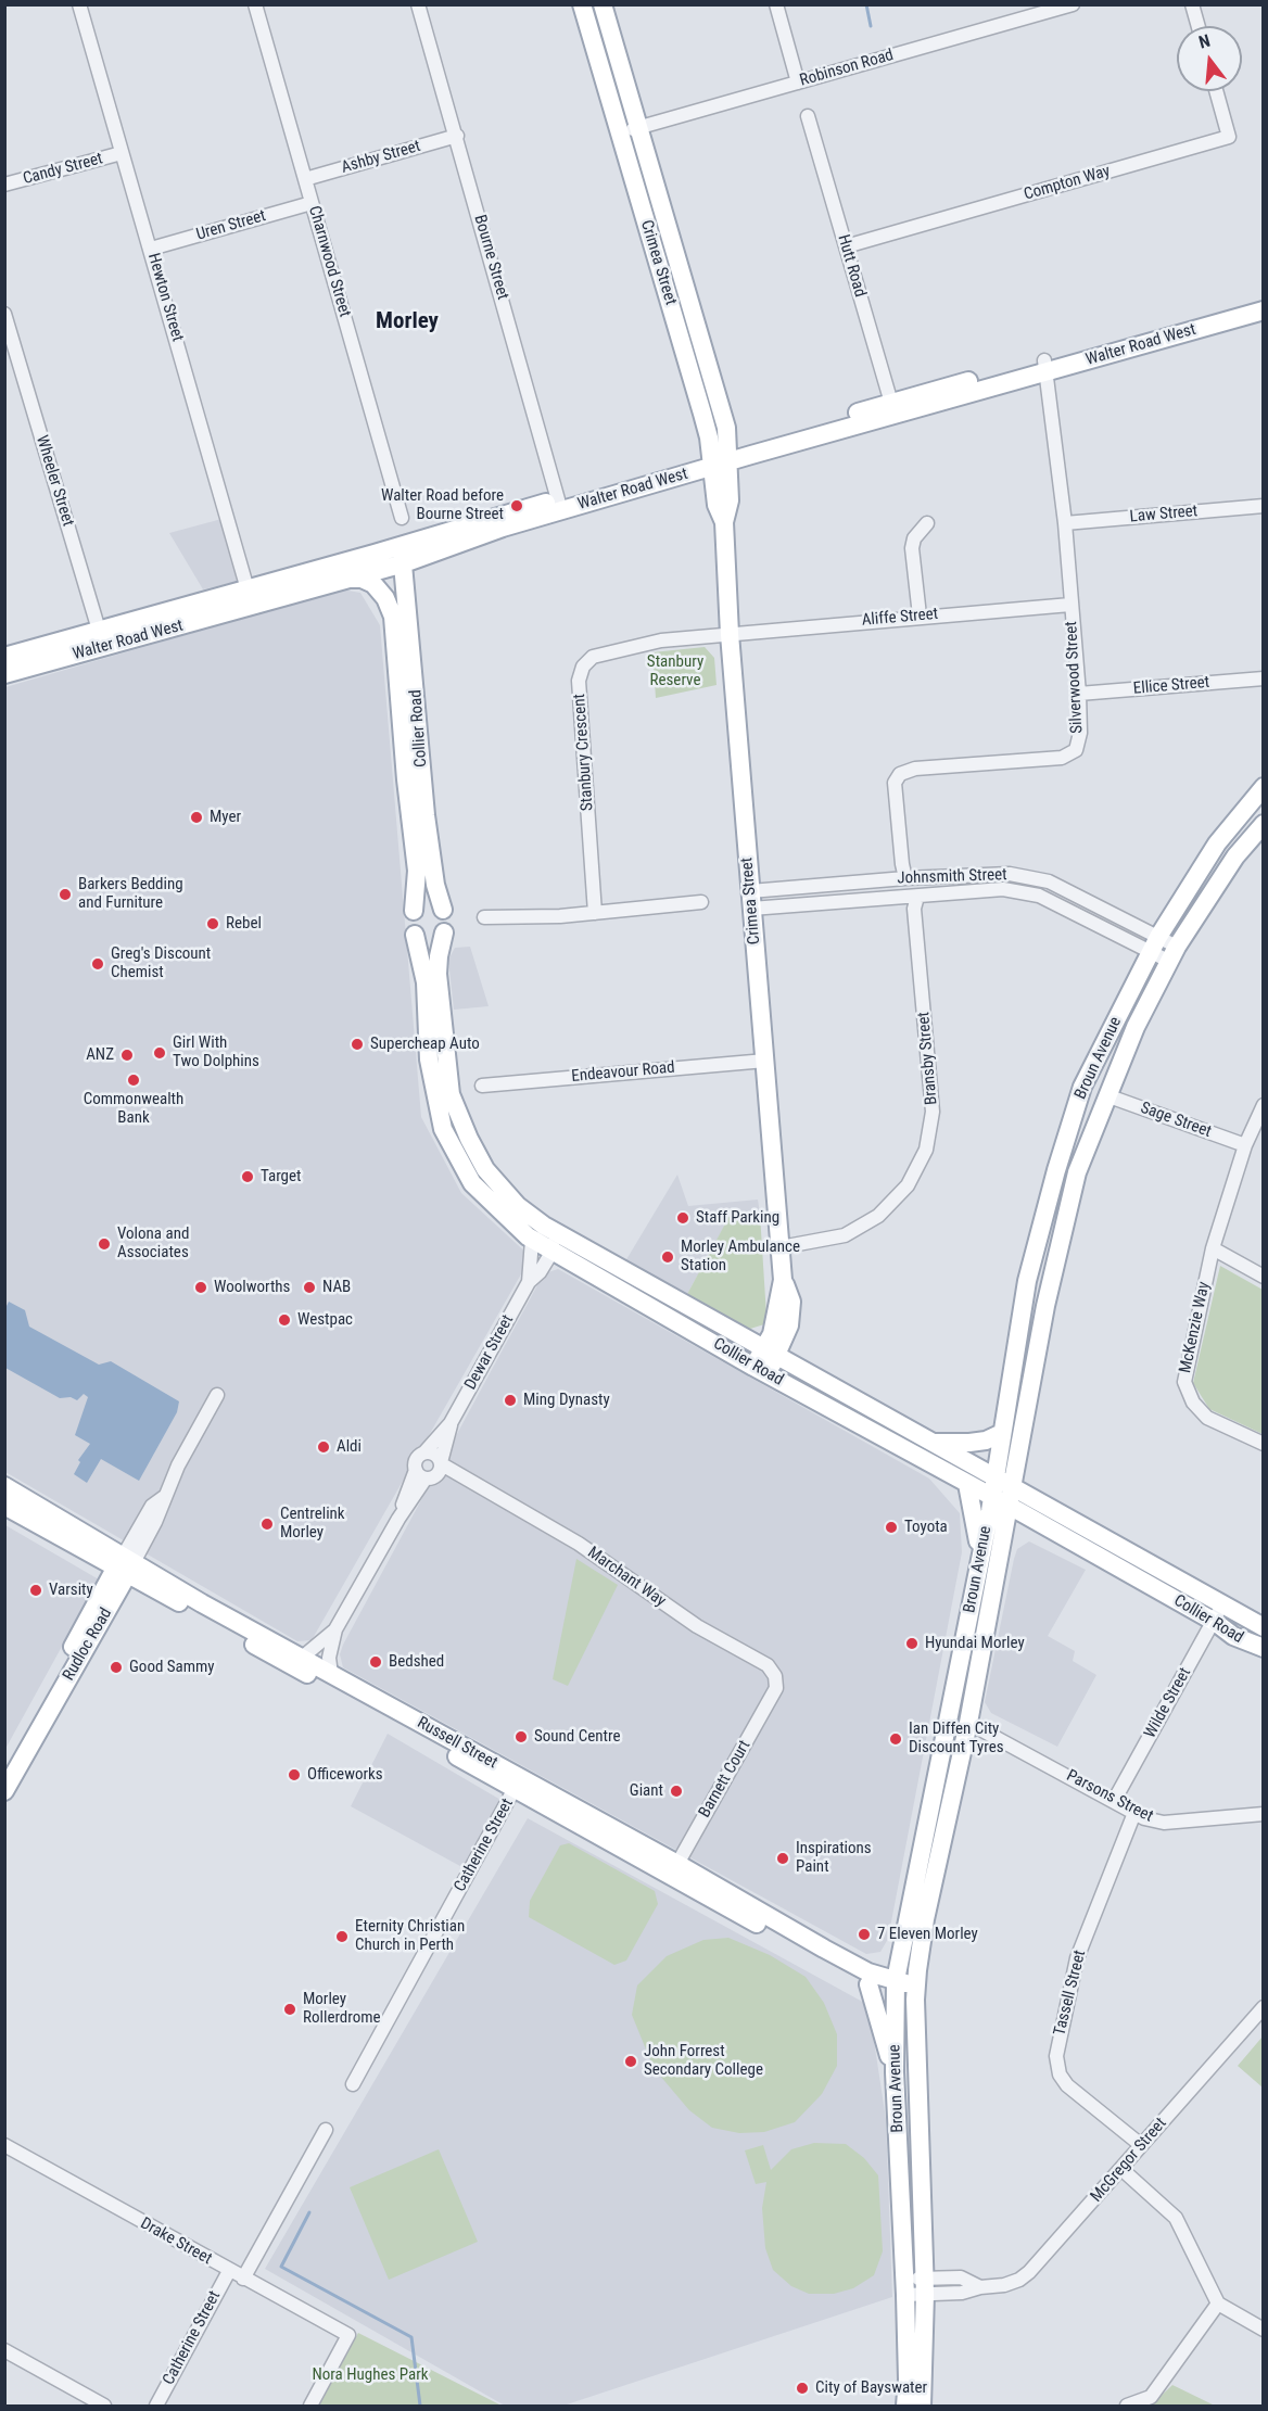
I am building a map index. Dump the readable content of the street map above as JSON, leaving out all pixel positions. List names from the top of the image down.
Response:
{
  "streets": {
    "main road": [
      "Crimea Street",
      "Walter Road West",
      "Collier Road",
      "Broun Avenue",
      "Rudloc Road",
      "Russell Street"
    ],
    "street": [
      "Robinson Road",
      "Ashby Street",
      "Candy Street",
      "Compton Way",
      "Uren Street",
      "Bourne Street",
      "Charnwood Street",
      "Hutt Road",
      "Hewton Street",
      "Wheeler Street",
      "Law Street",
      "Aliffe Street",
      "Silverwood Street",
      "Ellice Street",
      "Stanbury Crescent",
      "Johnsmith Street",
      "Bransby Street",
      "Endeavour Road",
      "Sage Street",
      "McKenzie Way",
      "Dewar Street",
      "Marchant Way",
      "Wilde Street",
      "Barnett Court",
      "Parsons Street",
      "Catherine Street",
      "Tassell Street",
      "McGregor Street",
      "Drake Street"
    ]
  },
  "crossings": [
    ["Robinson Road", "Crimea Street"],
    ["Ashby Street", "Bourne Street"],
    ["Ashby Street", "Charnwood Street"],
    ["Candy Street", "Hewton Street"],
    ["Compton Way", "Hutt Road"],
    ["Uren Street", "Charnwood Street"],
    ["Uren Street", "Hewton Street"],
    ["Bourne Street", "Walter Road West"],
    ["Crimea Street", "Walter Road West"],
    ["Crimea Street", "Aliffe Street"],
    ["Crimea Street", "Collier Road"],
    ["Crimea Street", "Stanbury Crescent"],
    ["Crimea Street", "Johnsmith Street"],
    ["Crimea Street", "Bransby Street"],
    ["Crimea Street", "Endeavour Road"],
    ["Hutt Road", "Walter Road West"],
    ["Hewton Street", "Walter Road West"],
    ["Walter Road West", "Wheeler Street"],
    ["Walter Road West", "Silverwood Street"],
    ["Walter Road West", "Collier Road"],
    ["Law Street", "Silverwood Street"],
    ["Aliffe Street", "Silverwood Street"],
    ["Aliffe Street", "Stanbury Crescent"],
    ["Silverwood Street", "Ellice Street"],
    ["Silverwood Street", "Johnsmith Street"],
    ["Collier Road", "Broun Avenue"],
    ["Collier Road", "Dewar Street"],
    ["Collier Road", "Wilde Street"],
    ["Johnsmith Street", "Bransby Street"],
    ["Johnsmith Street", "Broun Avenue"],
    ["Broun Avenue", "Sage Street"],
    ["Broun Avenue", "Russell Street"],
    ["Broun Avenue", "Parsons Street"],
    ["Broun Avenue", "McGregor Street"],
    ["Sage Street", "McKenzie Way"],
    ["Dewar Street", "Marchant Way"],
    ["Dewar Street", "Russell Street"],
    ["Marchant Way", "Barnett Court"],
    ["Rudloc Road", "Russell Street"],
    ["Wilde Street", "Parsons Street"],
    ["Russell Street", "Barnett Court"],
    ["Russell Street", "Catherine Street"],
    ["Parsons Street", "Tassell Street"],
    ["Catherine Street", "Drake Street"],
    ["Tassell Street", "McGregor Street"]
  ],
  "districts": ["Morley"],
  "parks": ["Stanbury Reserve", "Nora Hughes Park"],
  "places": [
    "Walter Road before Bourne Street",
    "Myer",
    "Barkers Bedding and Furniture",
    "Rebel",
    "Greg's Discount Chemist",
    "Supercheap Auto",
    "Girl With Two Dolphins",
    "ANZ",
    "Commonwealth Bank",
    "Target",
    "Staff Parking",
    "Volona and Associates",
    "Morley Ambulance Station",
    "Woolworths",
    "NAB",
    "Westpac",
    "Ming Dynasty",
    "Aldi",
    "Centrelink Morley",
    "Toyota",
    "Varsity",
    "Hyundai Morley",
    "Bedshed",
    "Good Sammy",
    "Sound Centre",
    "Ian Diffen City Discount Tyres",
    "Officeworks",
    "Giant",
    "Inspirations Paint",
    "7 Eleven Morley",
    "Eternity Christian Church in Perth",
    "Morley Rollerdrome",
    "John Forrest Secondary College",
    "City of Bayswater"
  ],
  "north": "top"
}
